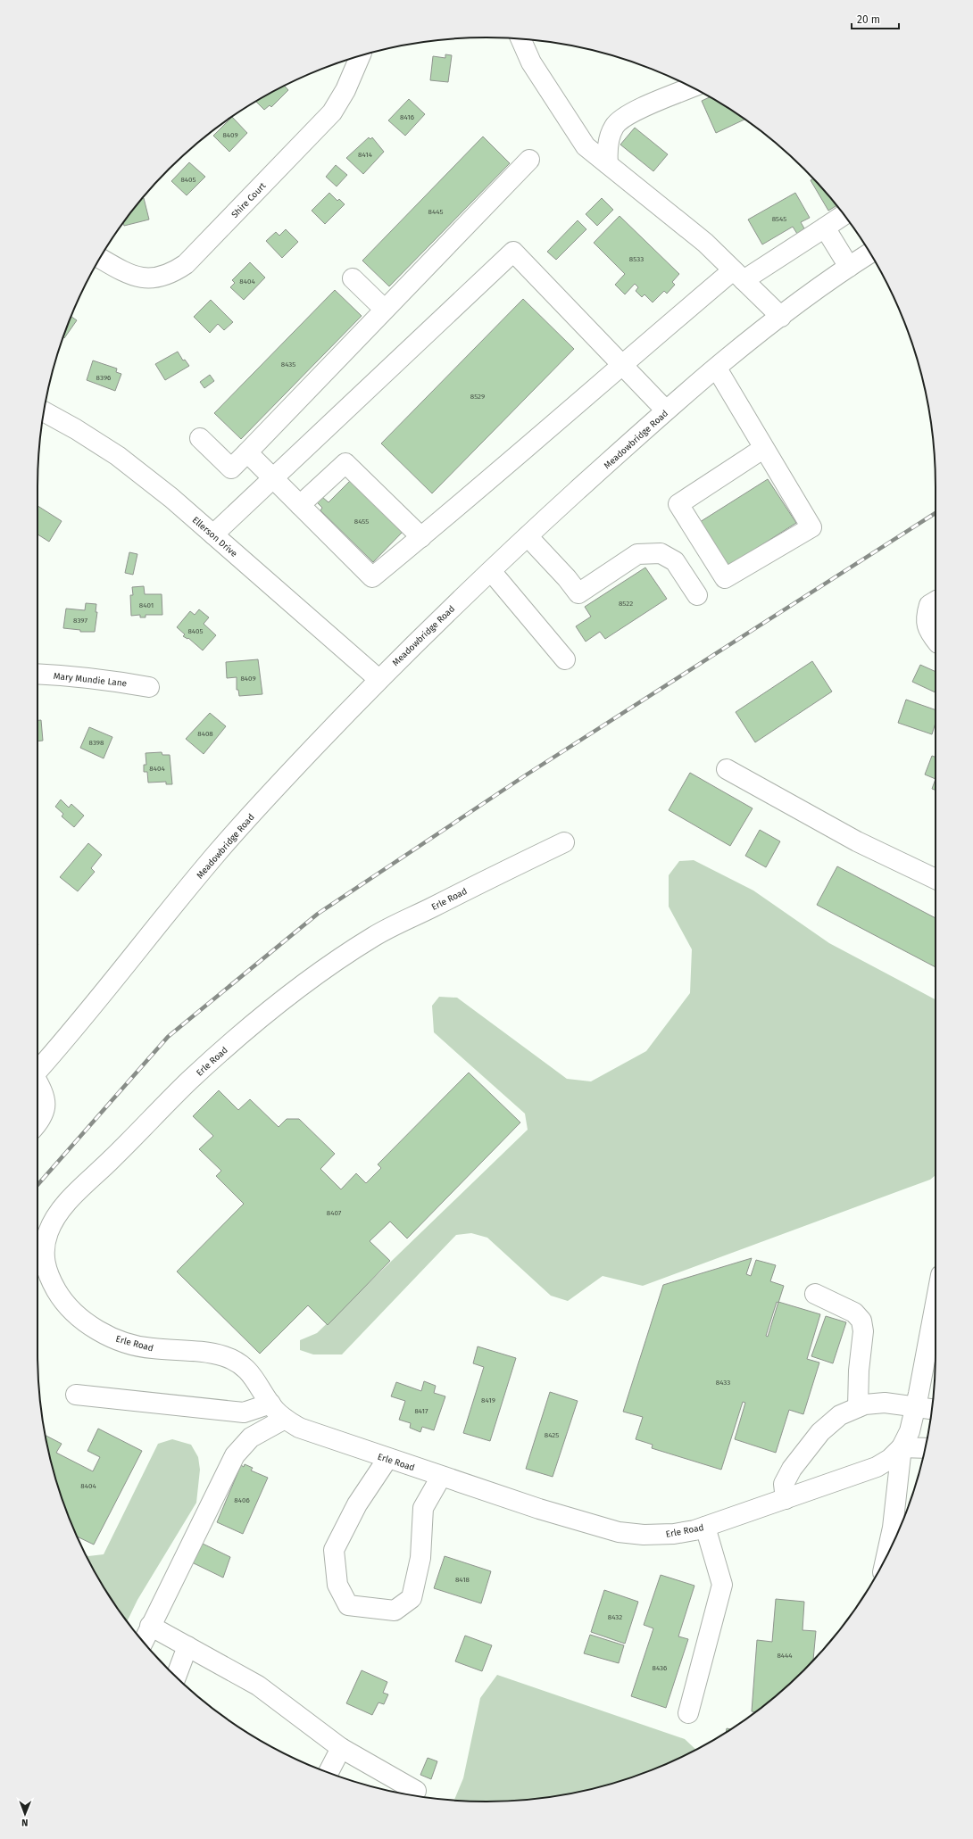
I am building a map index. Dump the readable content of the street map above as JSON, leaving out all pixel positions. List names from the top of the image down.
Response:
{
  "streets": {
    "street": [
      "Shire Court",
      "Meadowbridge Road",
      "Ellerson Drive",
      "Mary Mundie Lane",
      "Erle Road"
    ]
  },
  "crossings": [
    ["Meadowbridge Road", "Ellerson Drive"]
  ],
  "house_numbers": [
    "8416",
    "8409",
    "8414",
    "8405",
    "8445",
    "8545",
    "8533",
    "8404",
    "8435",
    "8396",
    "8529",
    "8455",
    "8522",
    "8401",
    "8397",
    "8405",
    "8409",
    "8408",
    "8398",
    "8404",
    "8407",
    "8433",
    "8419",
    "8417",
    "8425",
    "8404",
    "8406",
    "8418",
    "8432",
    "8444",
    "8436"
  ],
  "scale_bar": "20 m",
  "north": "bottom"
}
